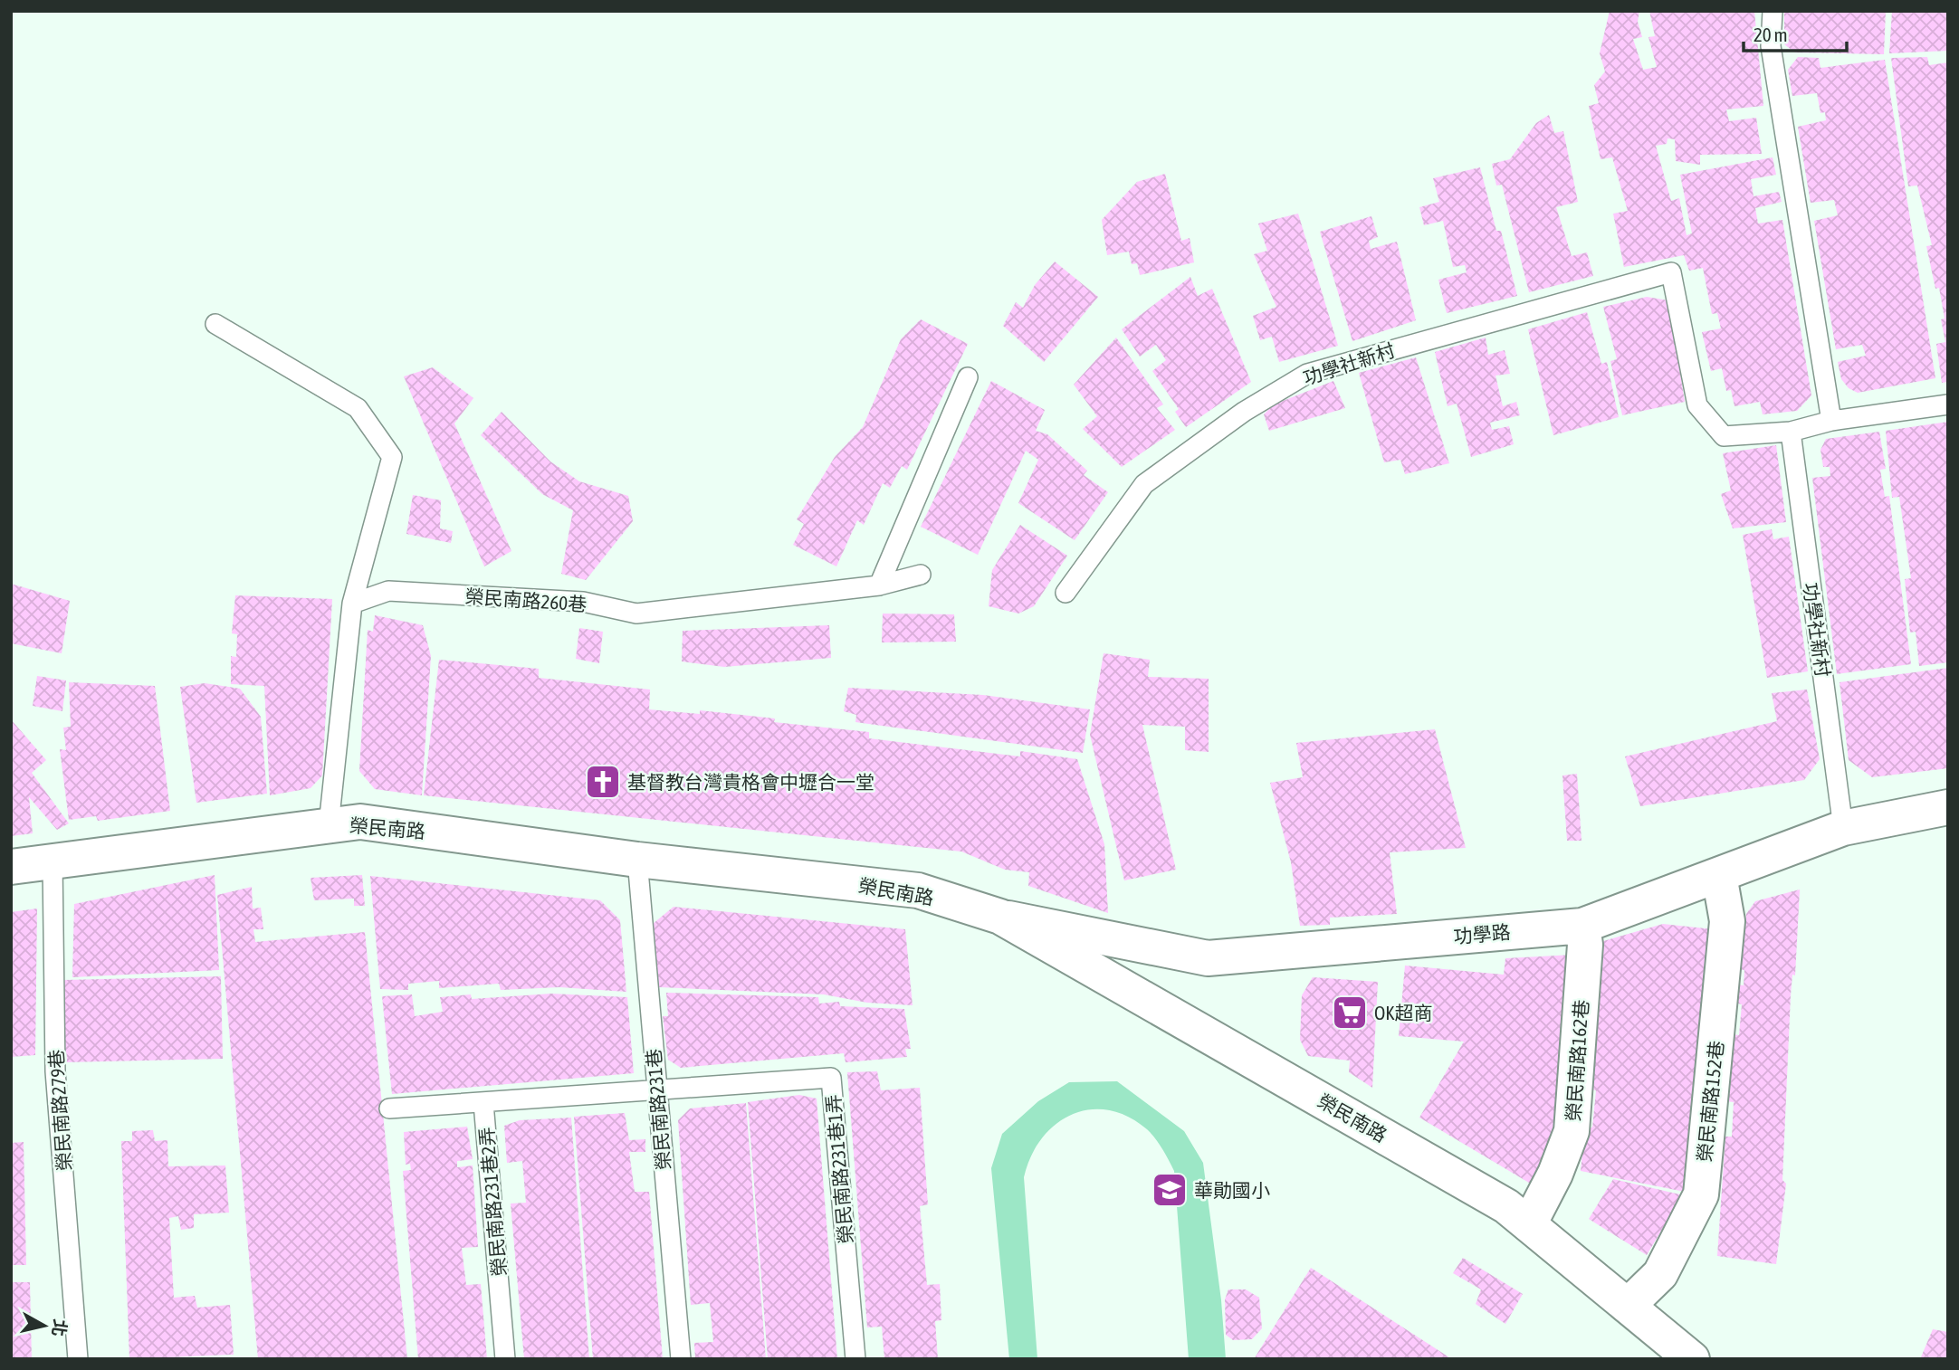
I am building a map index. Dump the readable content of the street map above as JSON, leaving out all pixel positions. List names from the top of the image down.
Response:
{
  "streets": {
    "street": [
      "榮民南路",
      "功學路",
      "榮民南路162巷",
      "榮民南路152巷"
    ],
    "lane": [
      "功學社新村",
      "榮民南路260巷",
      "榮民南路231巷",
      "榮民南路279巷",
      "榮民南路231巷1弄",
      "榮民南路231巷2弄"
    ]
  },
  "crossings": [
    ["功學社新村", "功學路"],
    ["榮民南路", "功學路"],
    ["榮民南路", "榮民南路162巷"],
    ["榮民南路", "榮民南路152巷"],
    ["榮民南路", "榮民南路231巷"],
    ["榮民南路", "榮民南路279巷"],
    ["功學路", "榮民南路162巷"],
    ["功學路", "榮民南路152巷"],
    ["榮民南路231巷", "榮民南路231巷1弄"],
    ["榮民南路231巷", "榮民南路231巷2弄"],
    ["榮民南路231巷1弄", "榮民南路231巷2弄"]
  ],
  "places": {
    "church": ["基督教台灣貴格會中壢合一堂"],
    "supermarket": ["OK超商"],
    "school or university": ["華勛國小"]
  },
  "scale_bar": "20 m",
  "north": "right"
}
